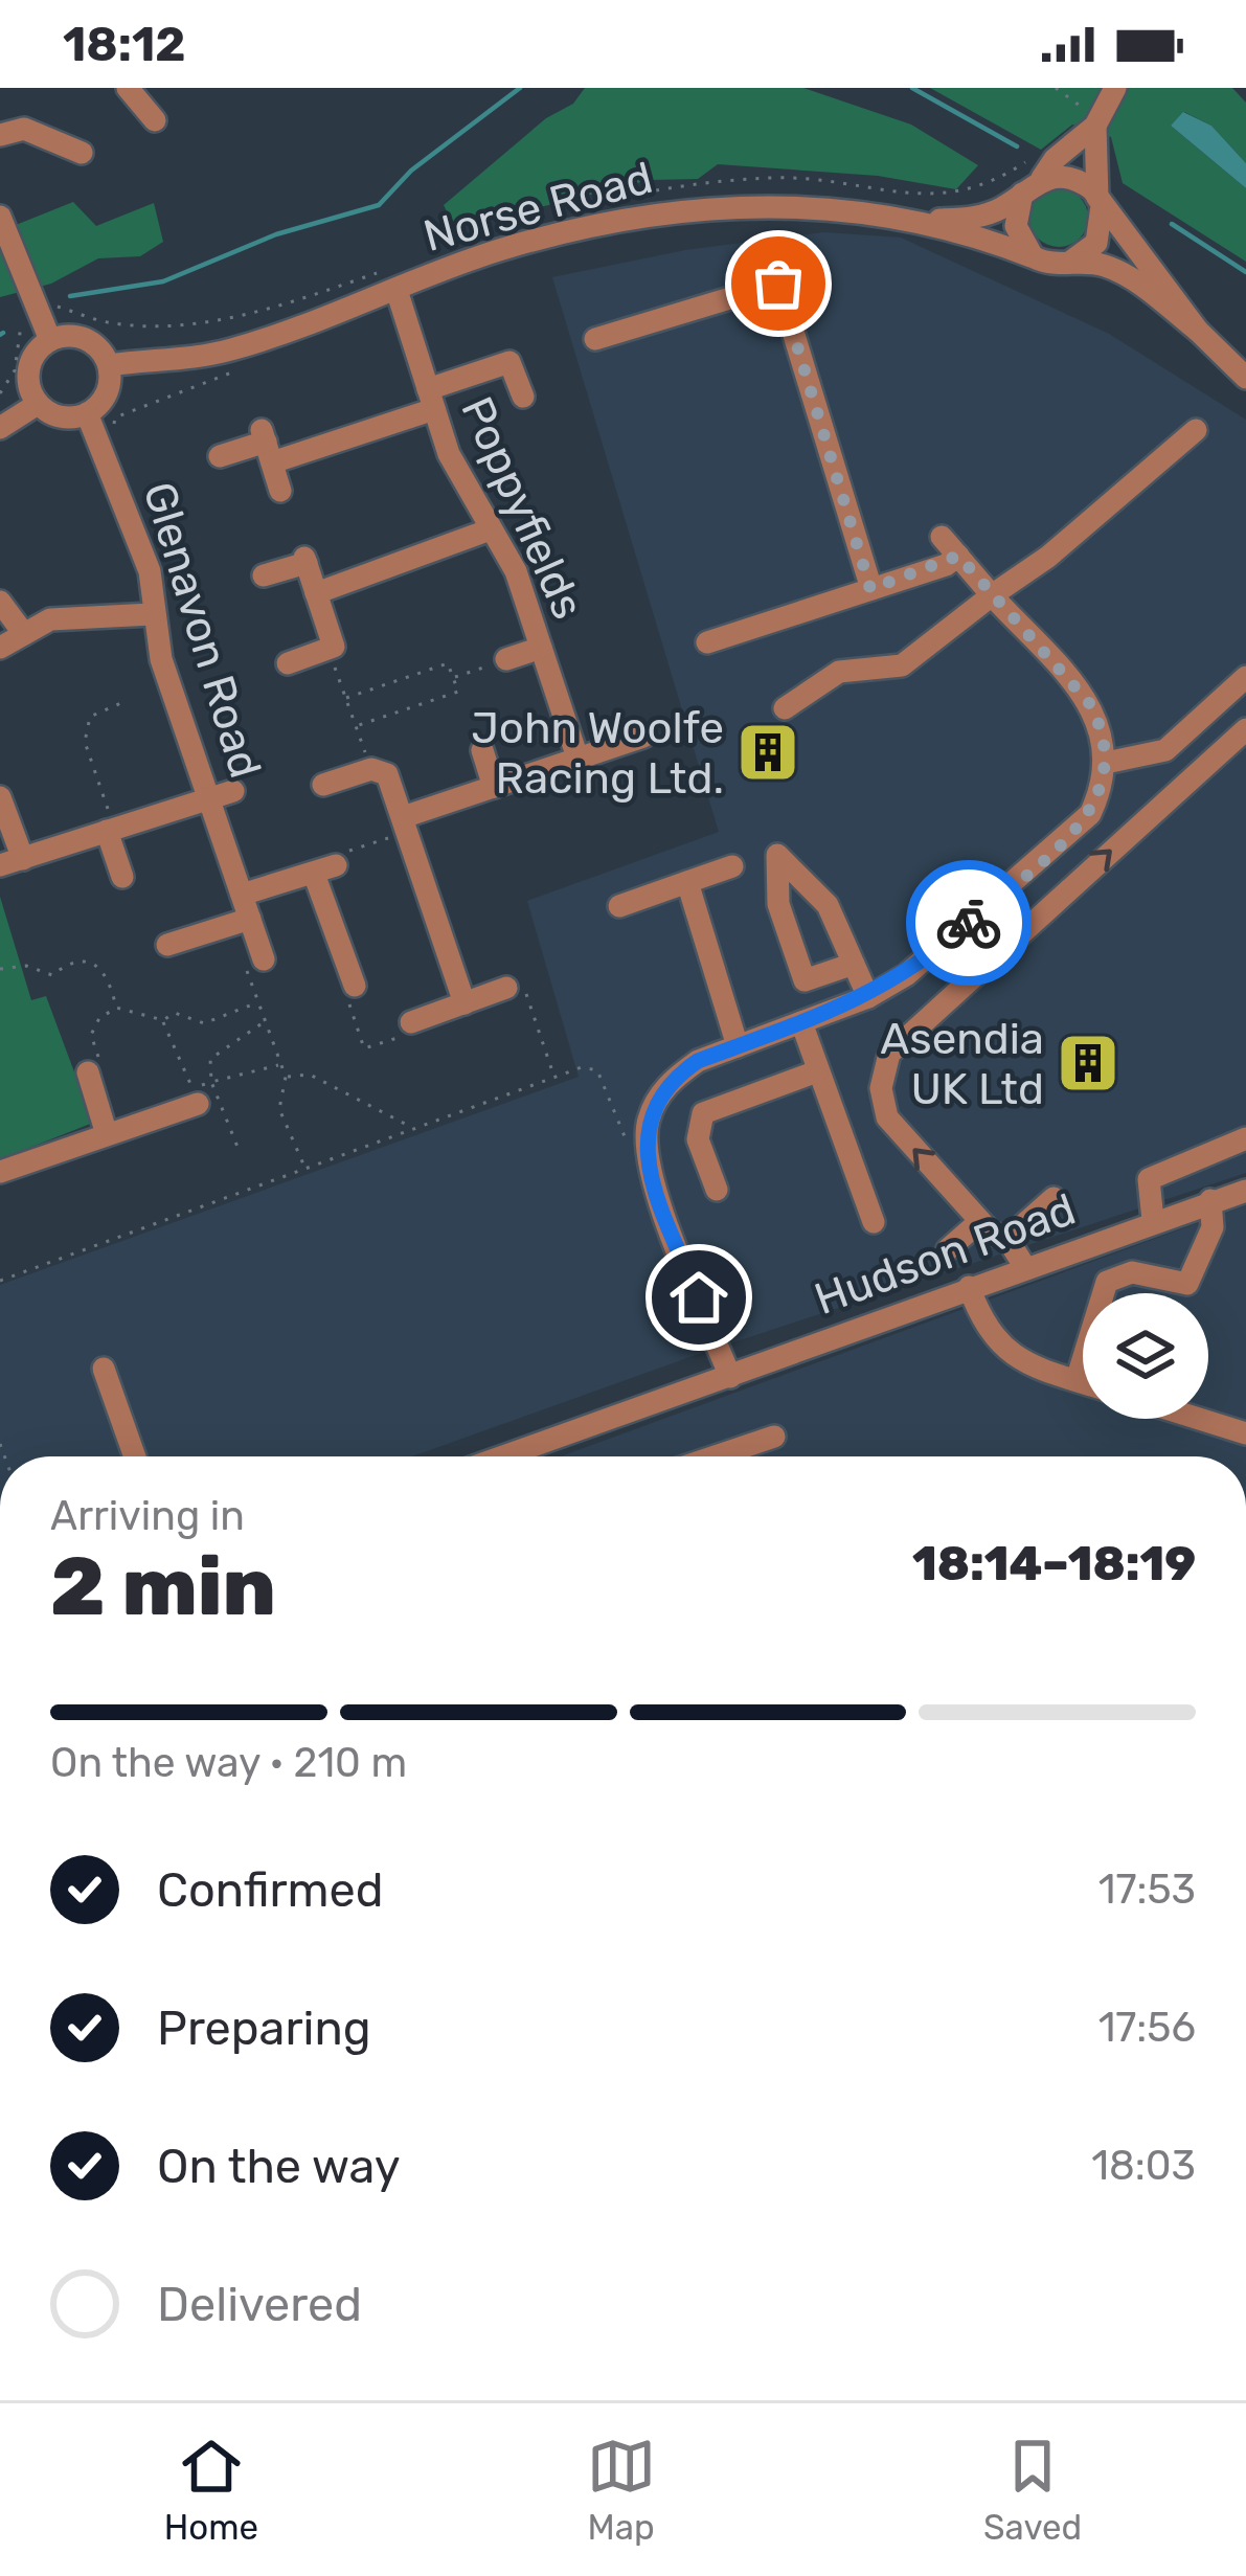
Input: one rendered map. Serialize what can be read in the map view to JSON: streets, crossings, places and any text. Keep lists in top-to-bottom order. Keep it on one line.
{"streets":{"street":["Norse Road","Poppyfields","Glenavon Road","Hudson Road"]},"crossings":[["Norse Road","Poppyfields"],["Norse Road","Glenavon Road"]],"places":{"building":["John Woolfe Racing Ltd.","Asendia UK Ltd"]},"page":{"status":"18:12","heading":["2 min","Arriving in","18:14–18:19"],"bar":"On the way · 210 m","list":[["Confirmed","17:53"],["Preparing","17:56"],["On the way","18:03"],"Delivered"],"tabs":["Home","Map","Saved"]}}
